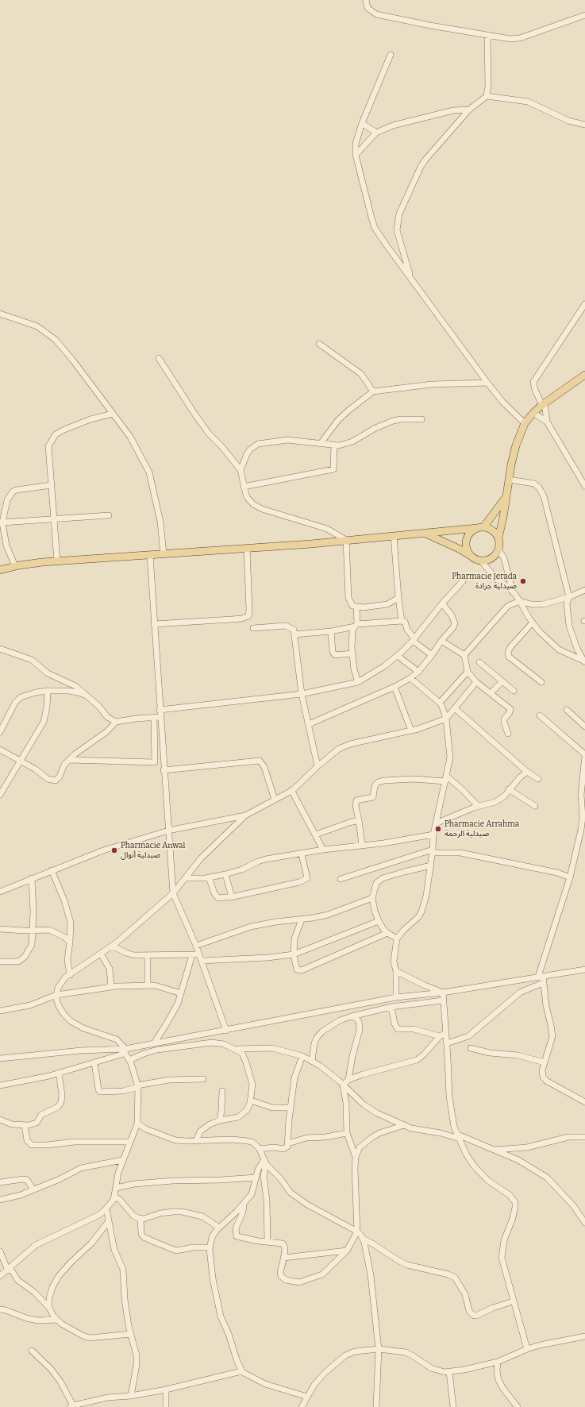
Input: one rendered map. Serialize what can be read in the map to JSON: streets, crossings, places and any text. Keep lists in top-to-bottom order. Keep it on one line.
{"places":["Pharmacie Jerada صيدلية جرادة","Pharmacie Arrahma صيدلية الرحمة","Pharmacie Anwal صيدلية أنوال"]}
